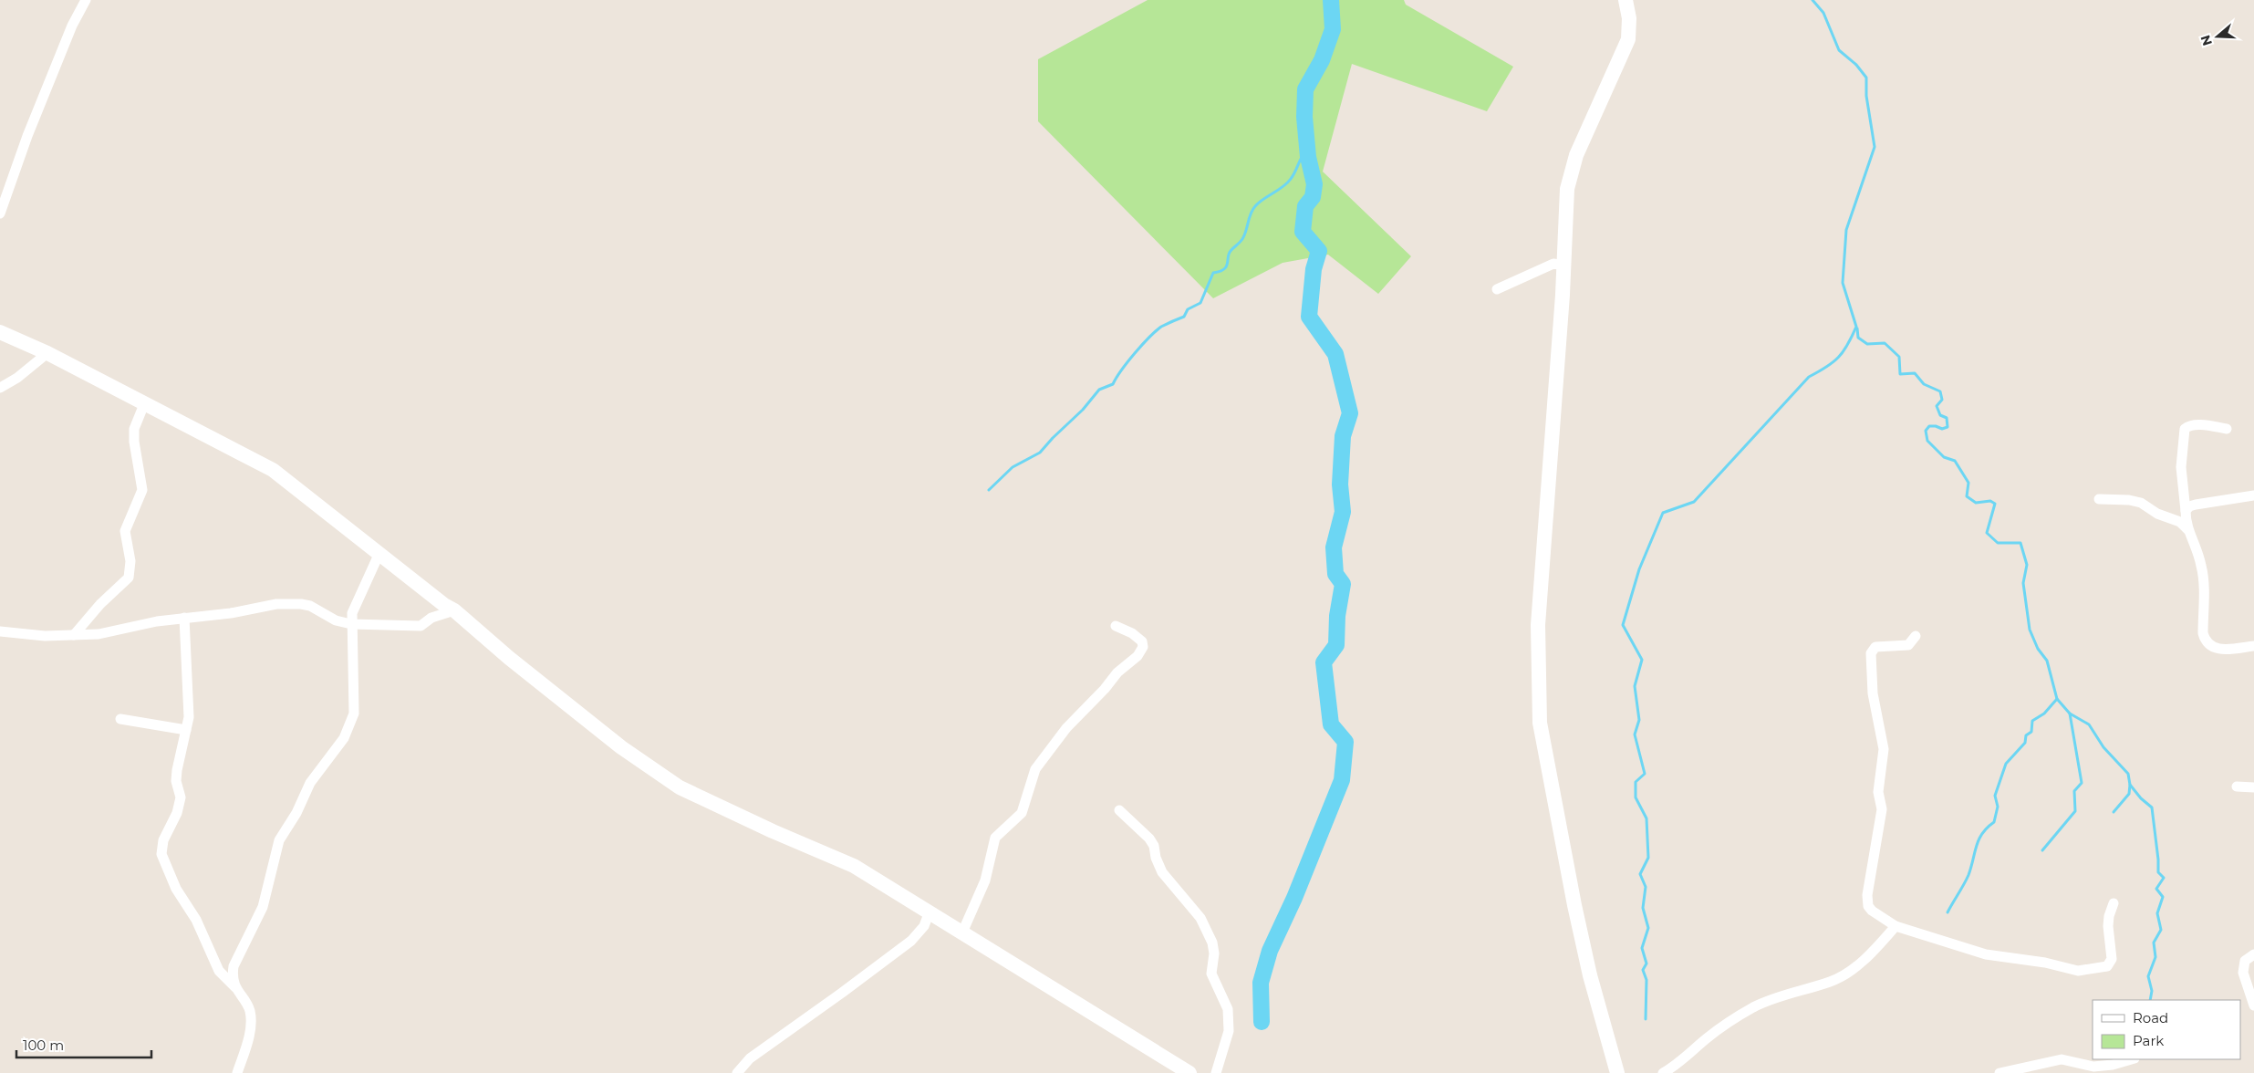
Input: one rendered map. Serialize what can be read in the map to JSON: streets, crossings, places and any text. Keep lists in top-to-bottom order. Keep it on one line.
{"legend":["Road","Park"],"scale_bar":"100 m","north":"left"}
